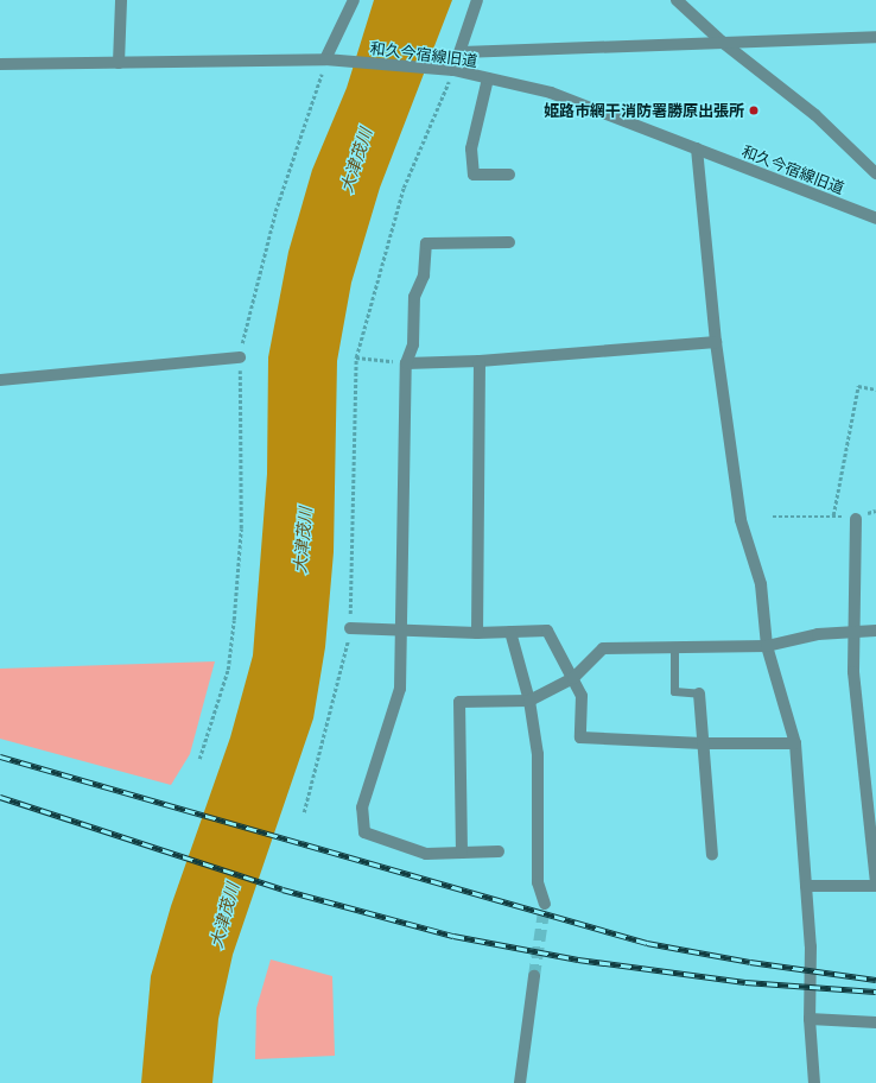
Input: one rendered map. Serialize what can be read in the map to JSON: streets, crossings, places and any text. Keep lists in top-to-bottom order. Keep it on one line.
{"streets":{"street":["和久今宿線旧道"]},"water":["大津茂川"],"places":["姫路市網干消防署勝原出張所"]}
